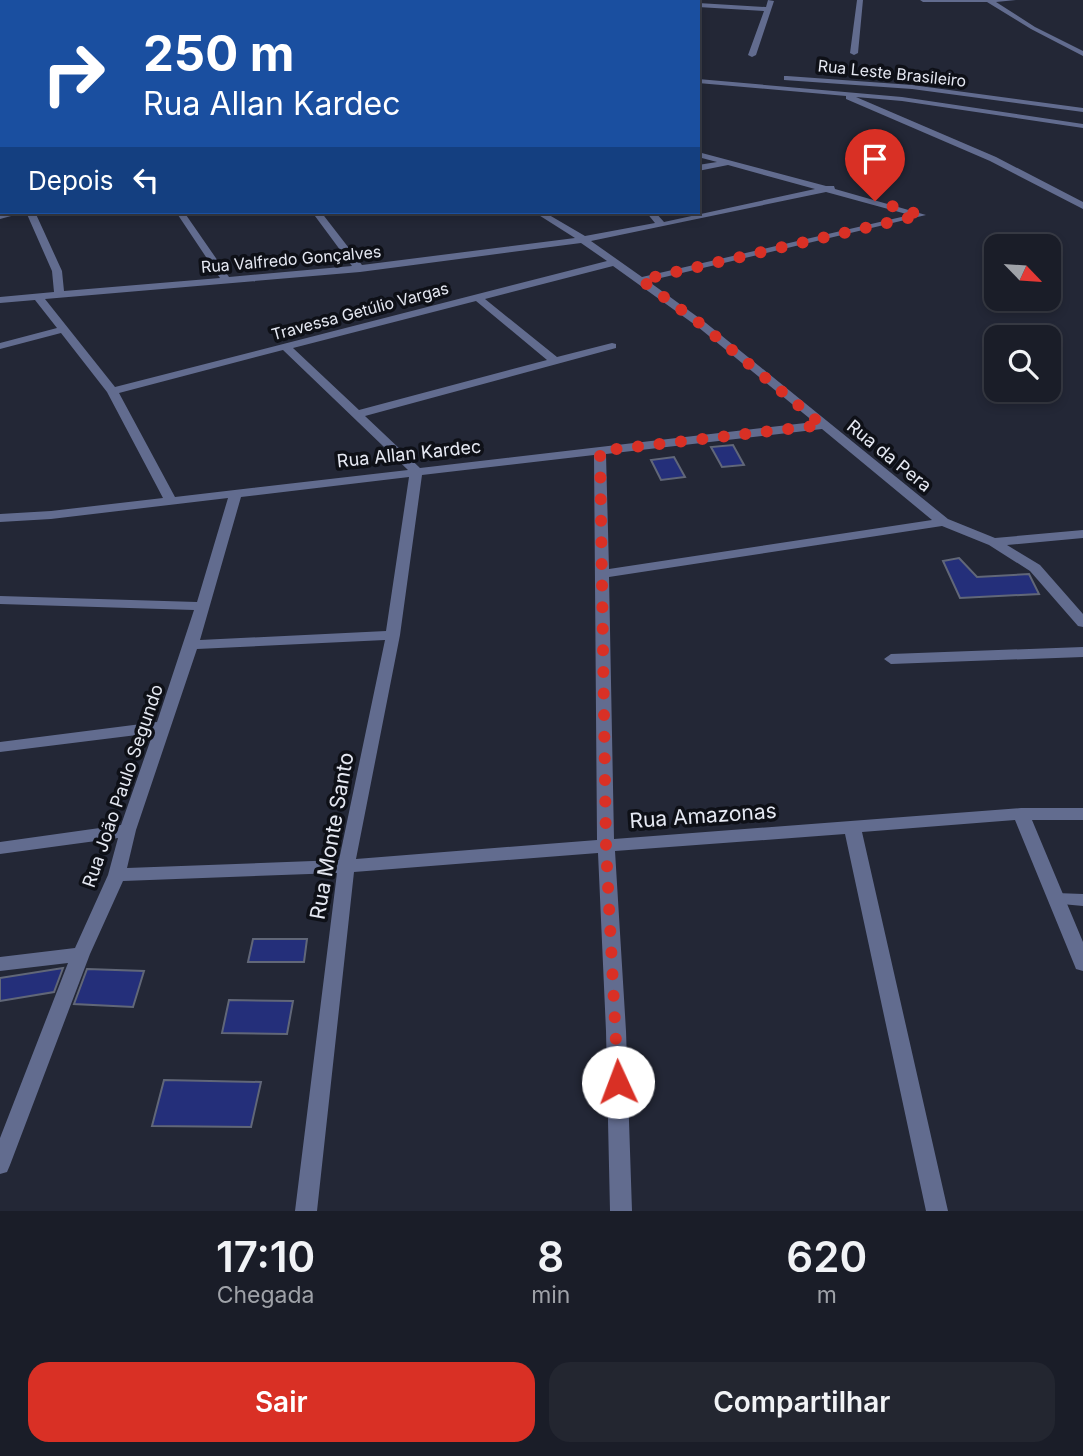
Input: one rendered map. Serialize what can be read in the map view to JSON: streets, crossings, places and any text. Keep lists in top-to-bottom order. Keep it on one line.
{"streets":{"street":["Rua Leste Brasileiro","Rua Valfredo Gonçalves","Travessa Getúlio Vargas","Rua Allan Kardec","Rua da Pera","Rua João Paulo Segundo","Rua Amazonas","Rua Monte Santo"]},"crossings":[["Rua Valfredo Gonçalves","Rua da Pera"],["Travessa Getúlio Vargas","Rua da Pera"],["Rua Allan Kardec","Rua da Pera"],["Rua Allan Kardec","Rua João Paulo Segundo"],["Rua Allan Kardec","Rua Monte Santo"],["Rua João Paulo Segundo","Rua Amazonas"],["Rua Amazonas","Rua Monte Santo"]],"north":"bottom right","page":{"turn":["250 m","Rua Allan Kardec"],"then":"Depois","eta":["17:10","Chegada","8","min","620","m"],"buttons":["Sair","Compartilhar"]}}
